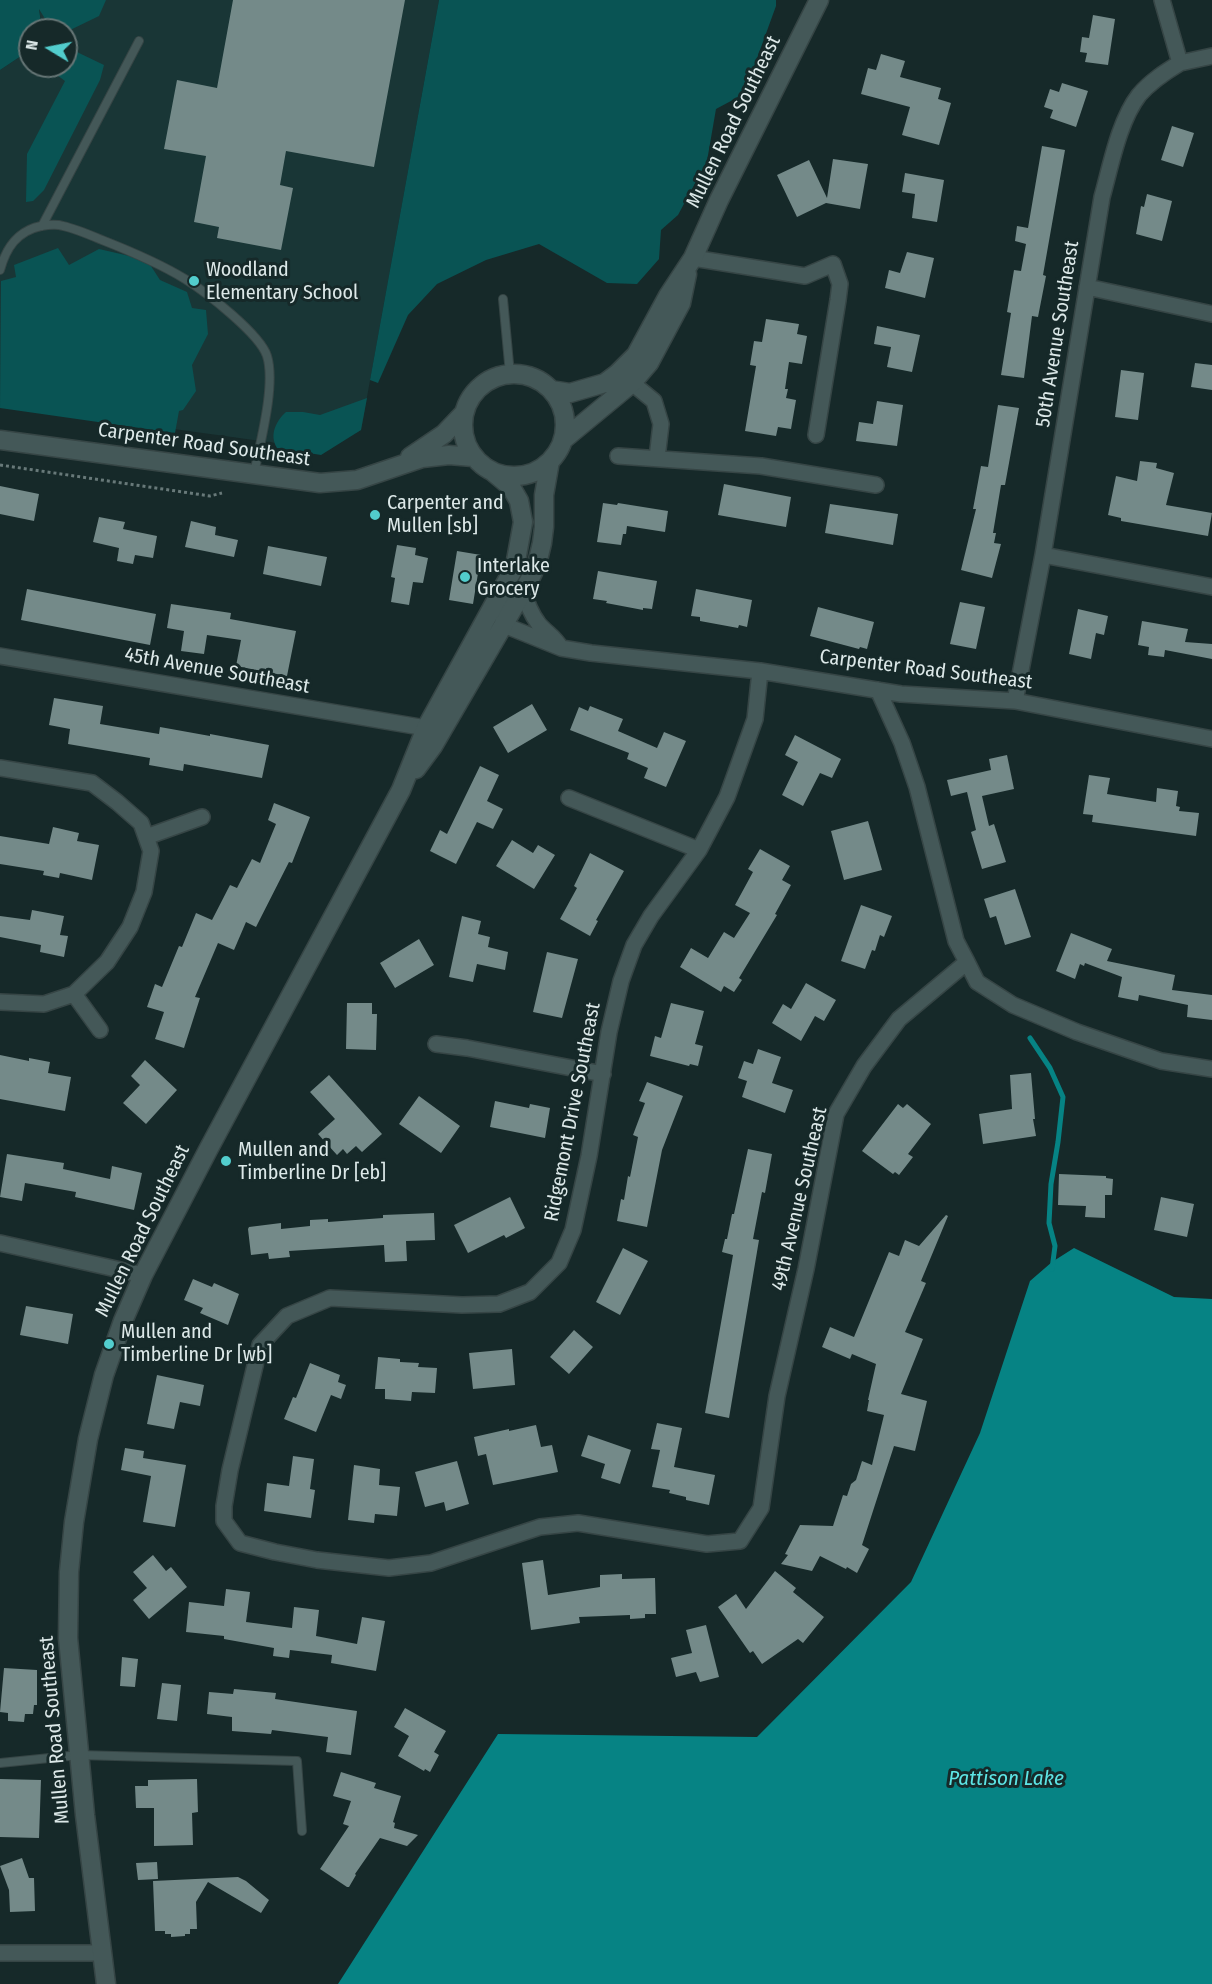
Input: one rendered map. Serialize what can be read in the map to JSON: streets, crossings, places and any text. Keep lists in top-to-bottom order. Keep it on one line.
{"streets":{"street":["Mullen Road Southeast","50th Avenue Southeast","Carpenter Road Southeast","45th Avenue Southeast","Ridgemont Drive Southeast","49th Avenue Southeast"]},"crossings":[["Mullen Road Southeast","Carpenter Road Southeast"],["Mullen Road Southeast","45th Avenue Southeast"],["50th Avenue Southeast","Carpenter Road Southeast"],["Carpenter Road Southeast","Ridgemont Drive Southeast"],["Ridgemont Drive Southeast","49th Avenue Southeast"]],"water":["Pattison Lake"],"places":["Woodland Elementary School","Carpenter and Mullen [sb]","Interlake Grocery","Mullen and Timberline Dr [eb]","Mullen and Timberline Dr [wb]"],"north":"left"}
